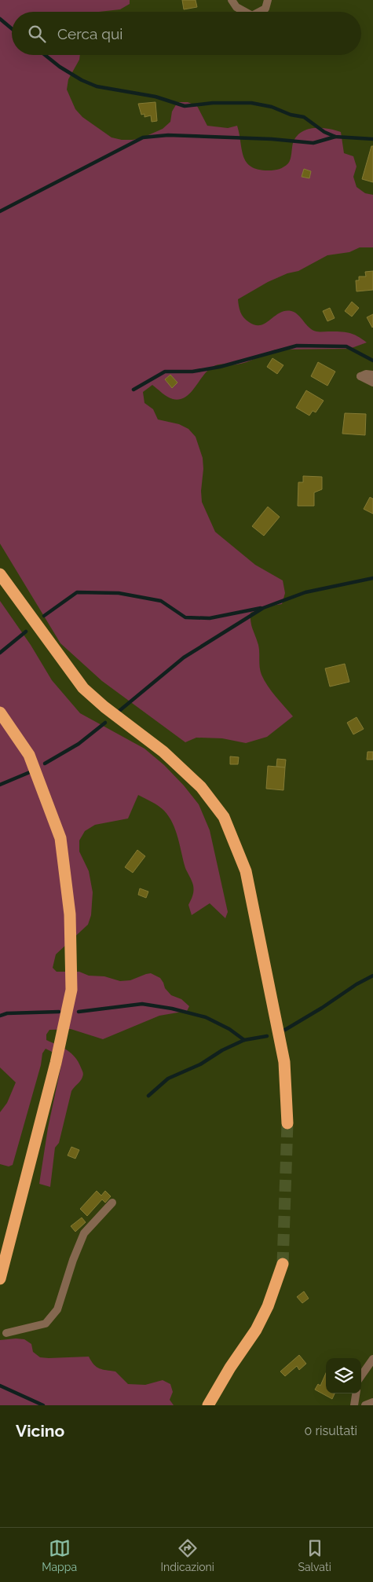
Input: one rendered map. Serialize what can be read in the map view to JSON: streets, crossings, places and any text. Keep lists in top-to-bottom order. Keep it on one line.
{"page":{"search":"Cerca qui","heading":["Vicino","0 risultati"],"nav":["Mappa","Indicazioni","Salvati"]}}
